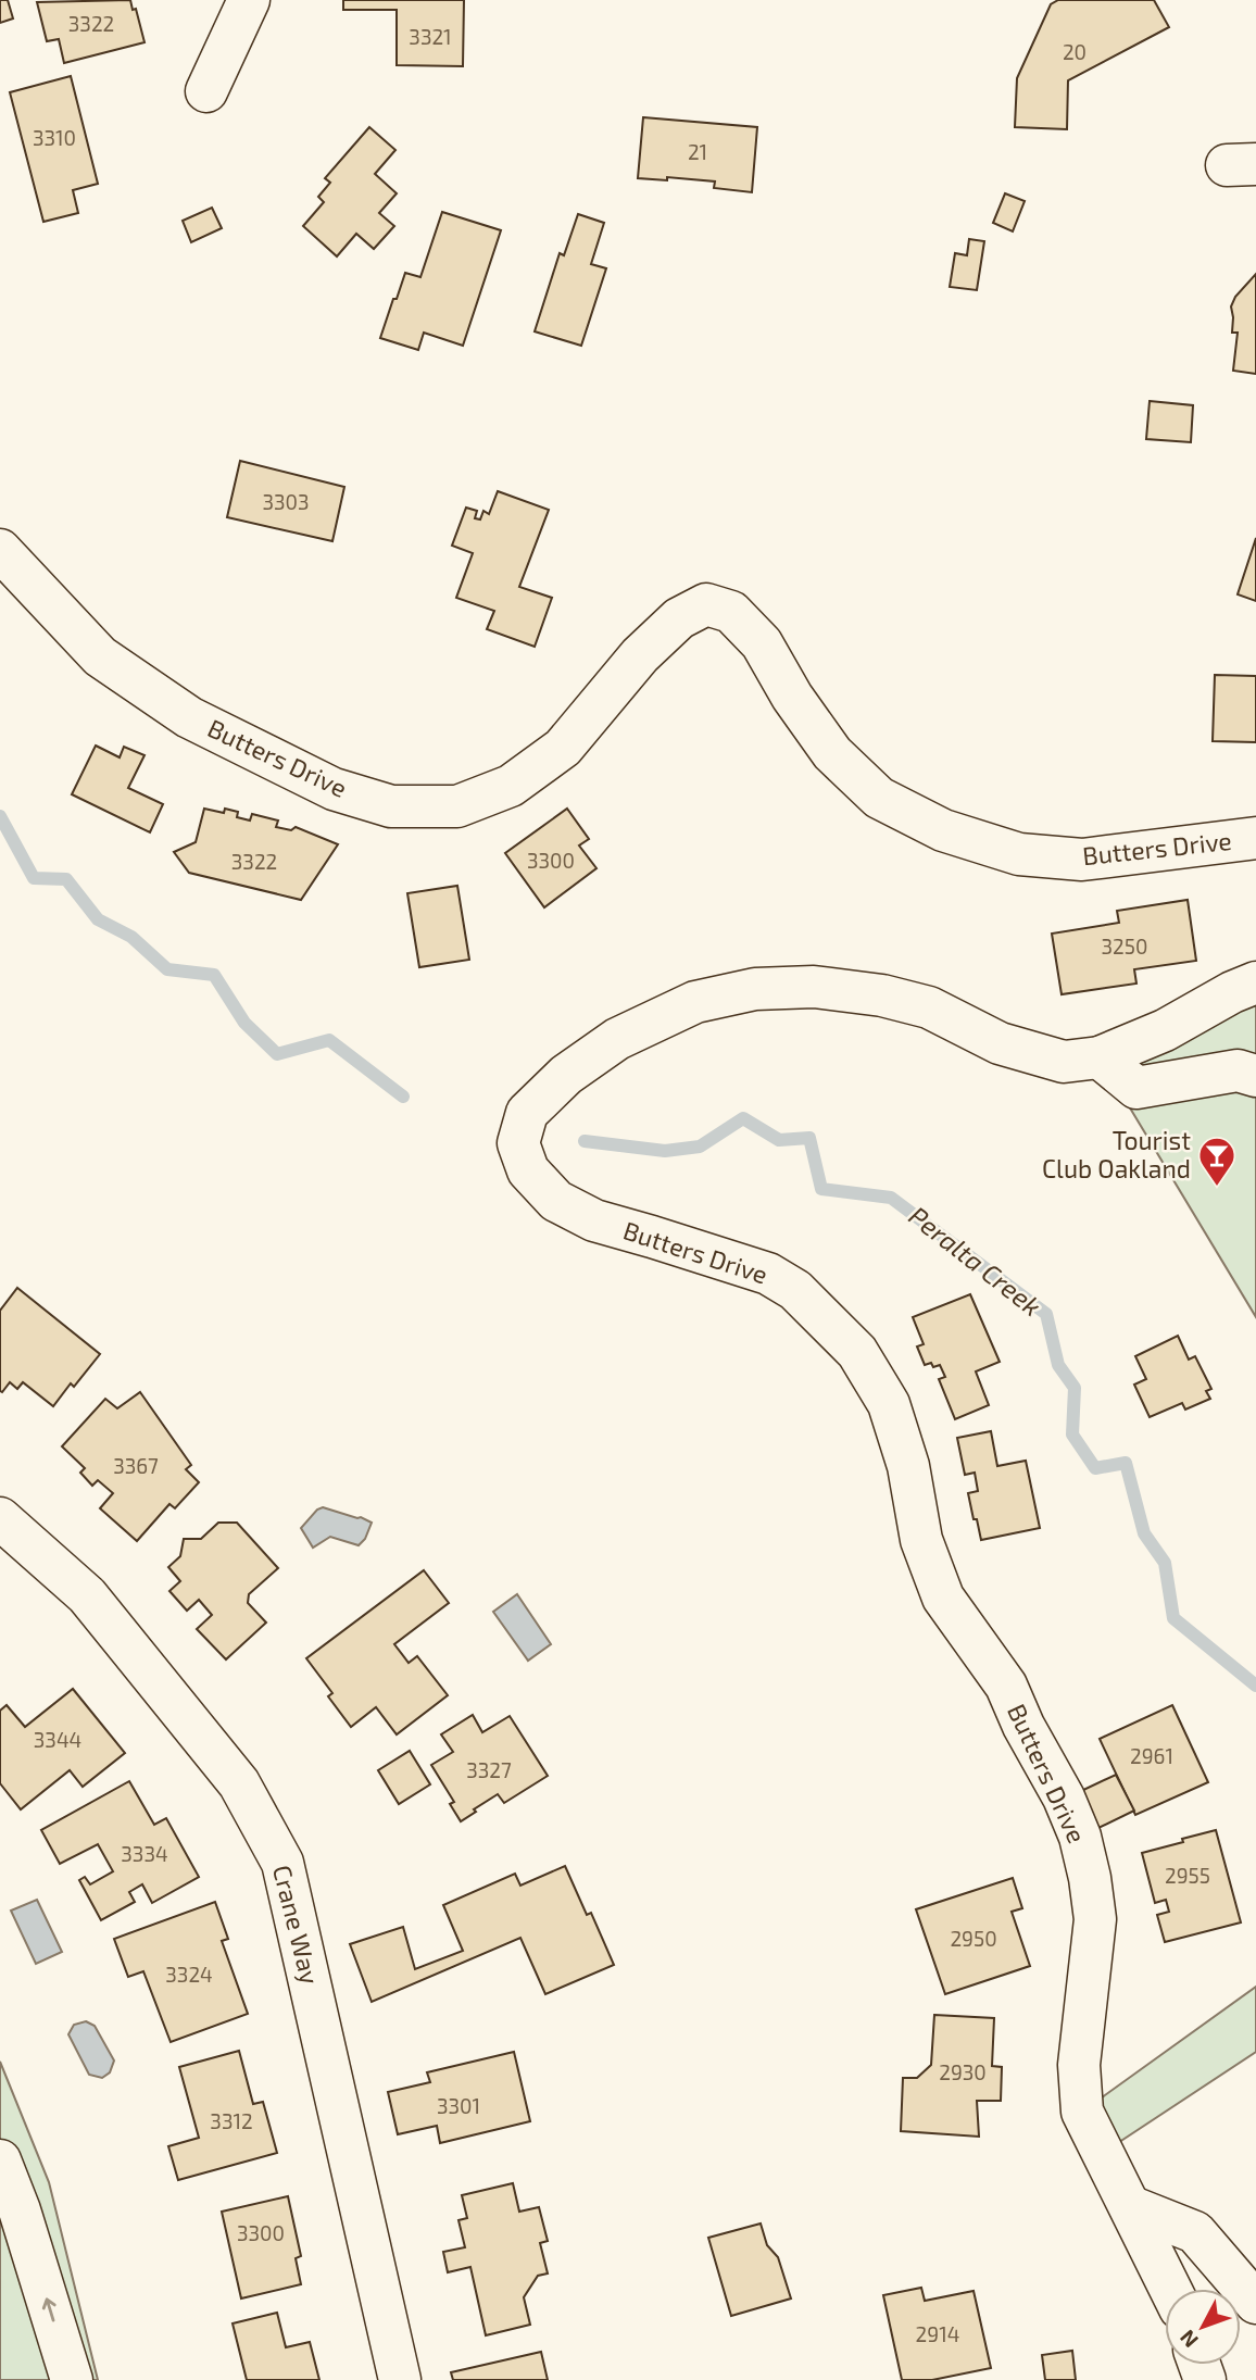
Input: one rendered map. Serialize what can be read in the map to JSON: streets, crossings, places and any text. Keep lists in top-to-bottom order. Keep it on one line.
{"streets":{"street":["Butters Drive","Crane Way"]},"water":["Peralta Creek"],"places":{"bar":["Tourist Club Oakland"]},"house_numbers":["3322","3321","20","3310","21","3303","3300","3322","3250","3367","3344","2961","3327","3334","2955","2950","3324","2930","3301","3312","3300","2914"],"north":"bottom left"}
